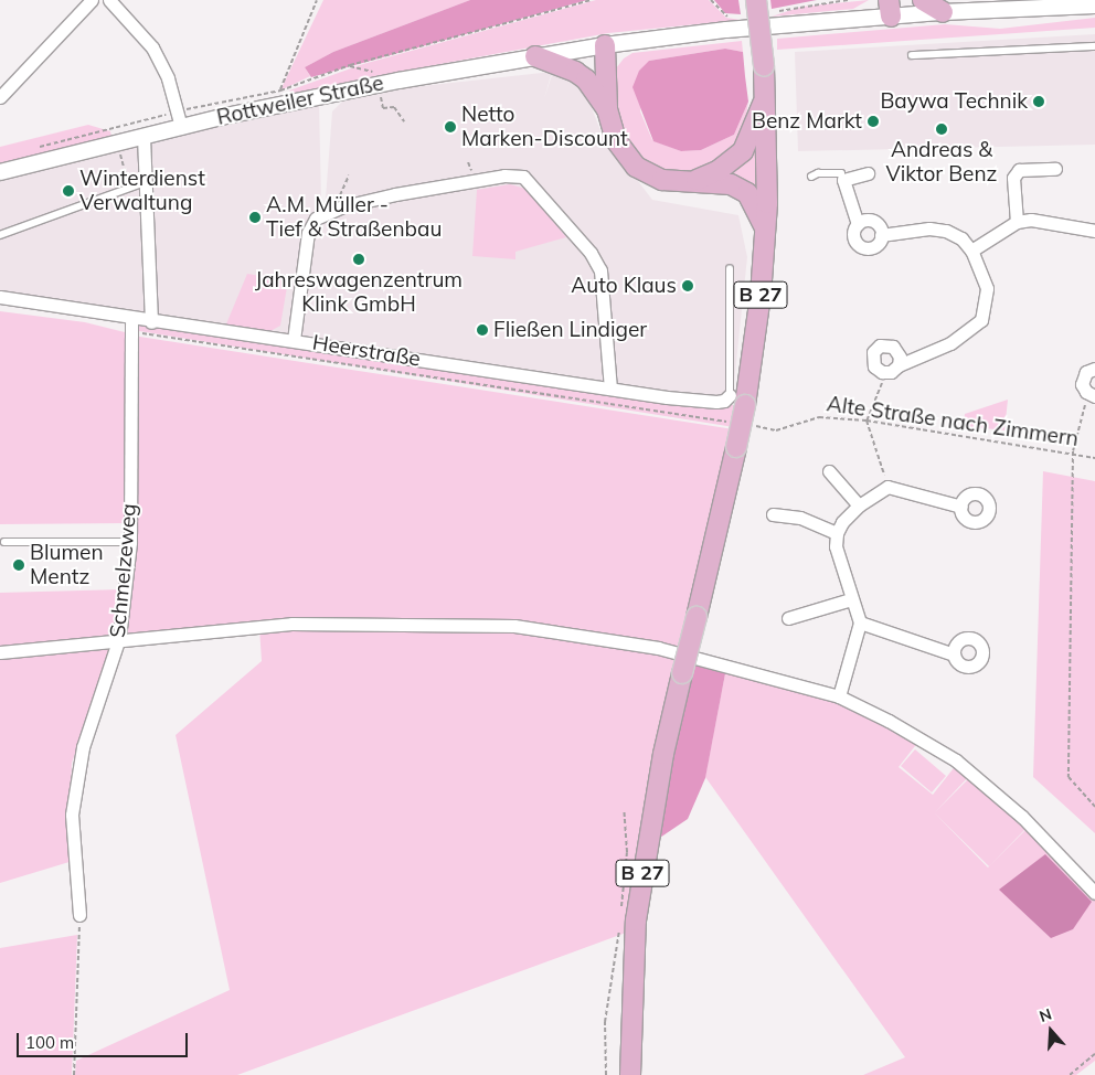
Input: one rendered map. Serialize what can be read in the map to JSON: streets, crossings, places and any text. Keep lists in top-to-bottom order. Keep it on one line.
{"streets":{"main road":["B 27"],"street":["Rottweiler Straße","Heerstraße","Schmelzeweg"],"path":["Alte Straße nach Zimmern"]},"crossings":[["B 27","Heerstraße"],["Heerstraße","Schmelzeweg"]],"places":["Baywa Technik","Benz Markt","Netto Marken-Discount","Andreas & Viktor Benz","Winterdienst Verwaltung","A.M. Müller - Tief & Straßenbau","Jahreswagenzentrum Klink GmbH","Auto Klaus","Fließen Lindiger","Blumen Mentz"],"scale_bar":"100 m","north":"top"}
